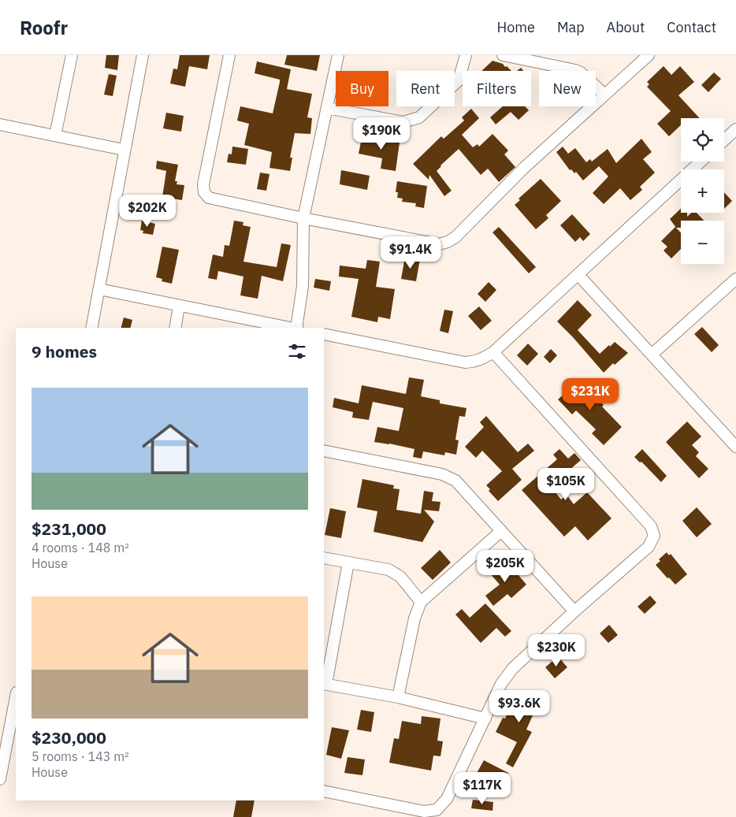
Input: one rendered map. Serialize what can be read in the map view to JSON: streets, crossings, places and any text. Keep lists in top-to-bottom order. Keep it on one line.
{"page":{"header":"Roofr","nav":["Home","Map","About","Contact"],"chip":["Buy","Rent","Filters","New"],"price":["$190K","$202K","$91.4K","$231K","$105K","$205K","$230K","$93.6K","$117K"],"map_buttons":["+","−"],"heading":"9 homes","list":[{"name":"$231,000","note":"4 rooms · 148 m² · House"},{"name":"$230,000","note":"5 rooms · 143 m² · House"}]}}
